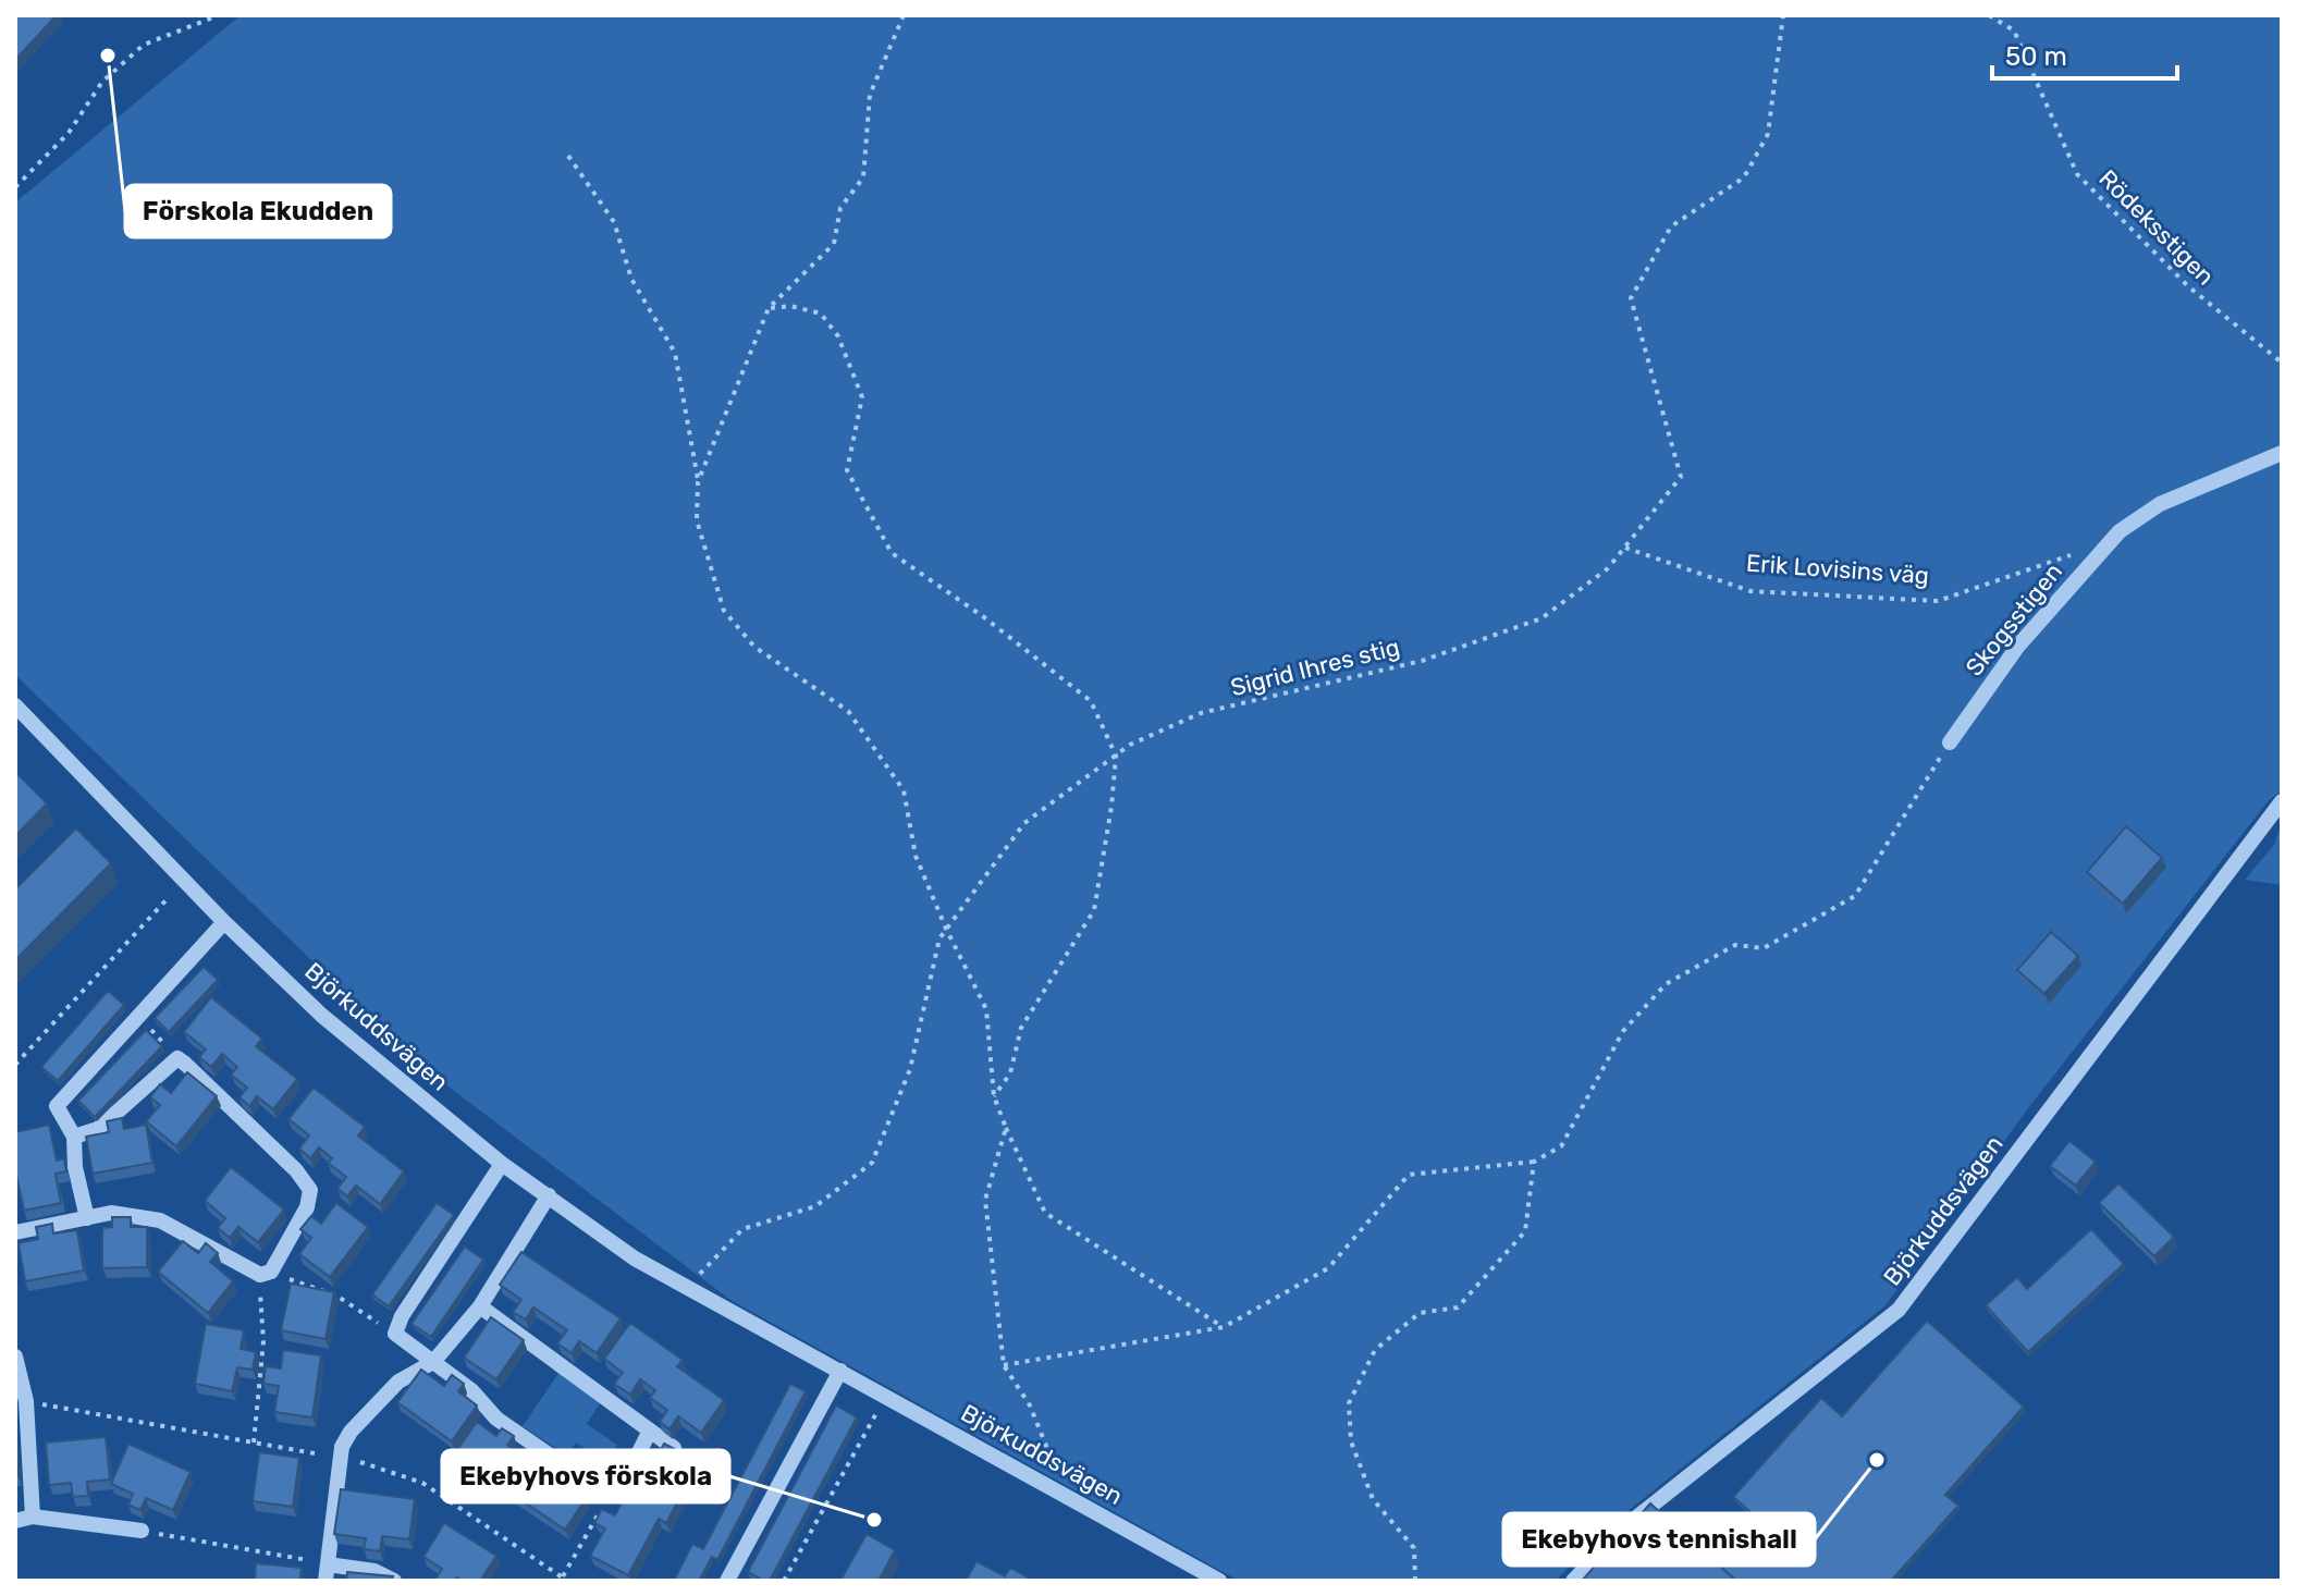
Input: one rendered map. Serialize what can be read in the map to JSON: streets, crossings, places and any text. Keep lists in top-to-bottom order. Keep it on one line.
{"streets":{"street":["Skogsstigen","Björkuddsvägen"],"path":["Rödeksstigen","Erik Lovisins väg","Sigrid Ihres stig"]},"crossings":[["Erik Lovisins väg","Sigrid Ihres stig"],["Sigrid Ihres stig","Björkuddsvägen"]],"places":["Förskola Ekudden","Ekebyhovs tennishall","Ekebyhovs förskola"],"scale_bar":"50 m"}
